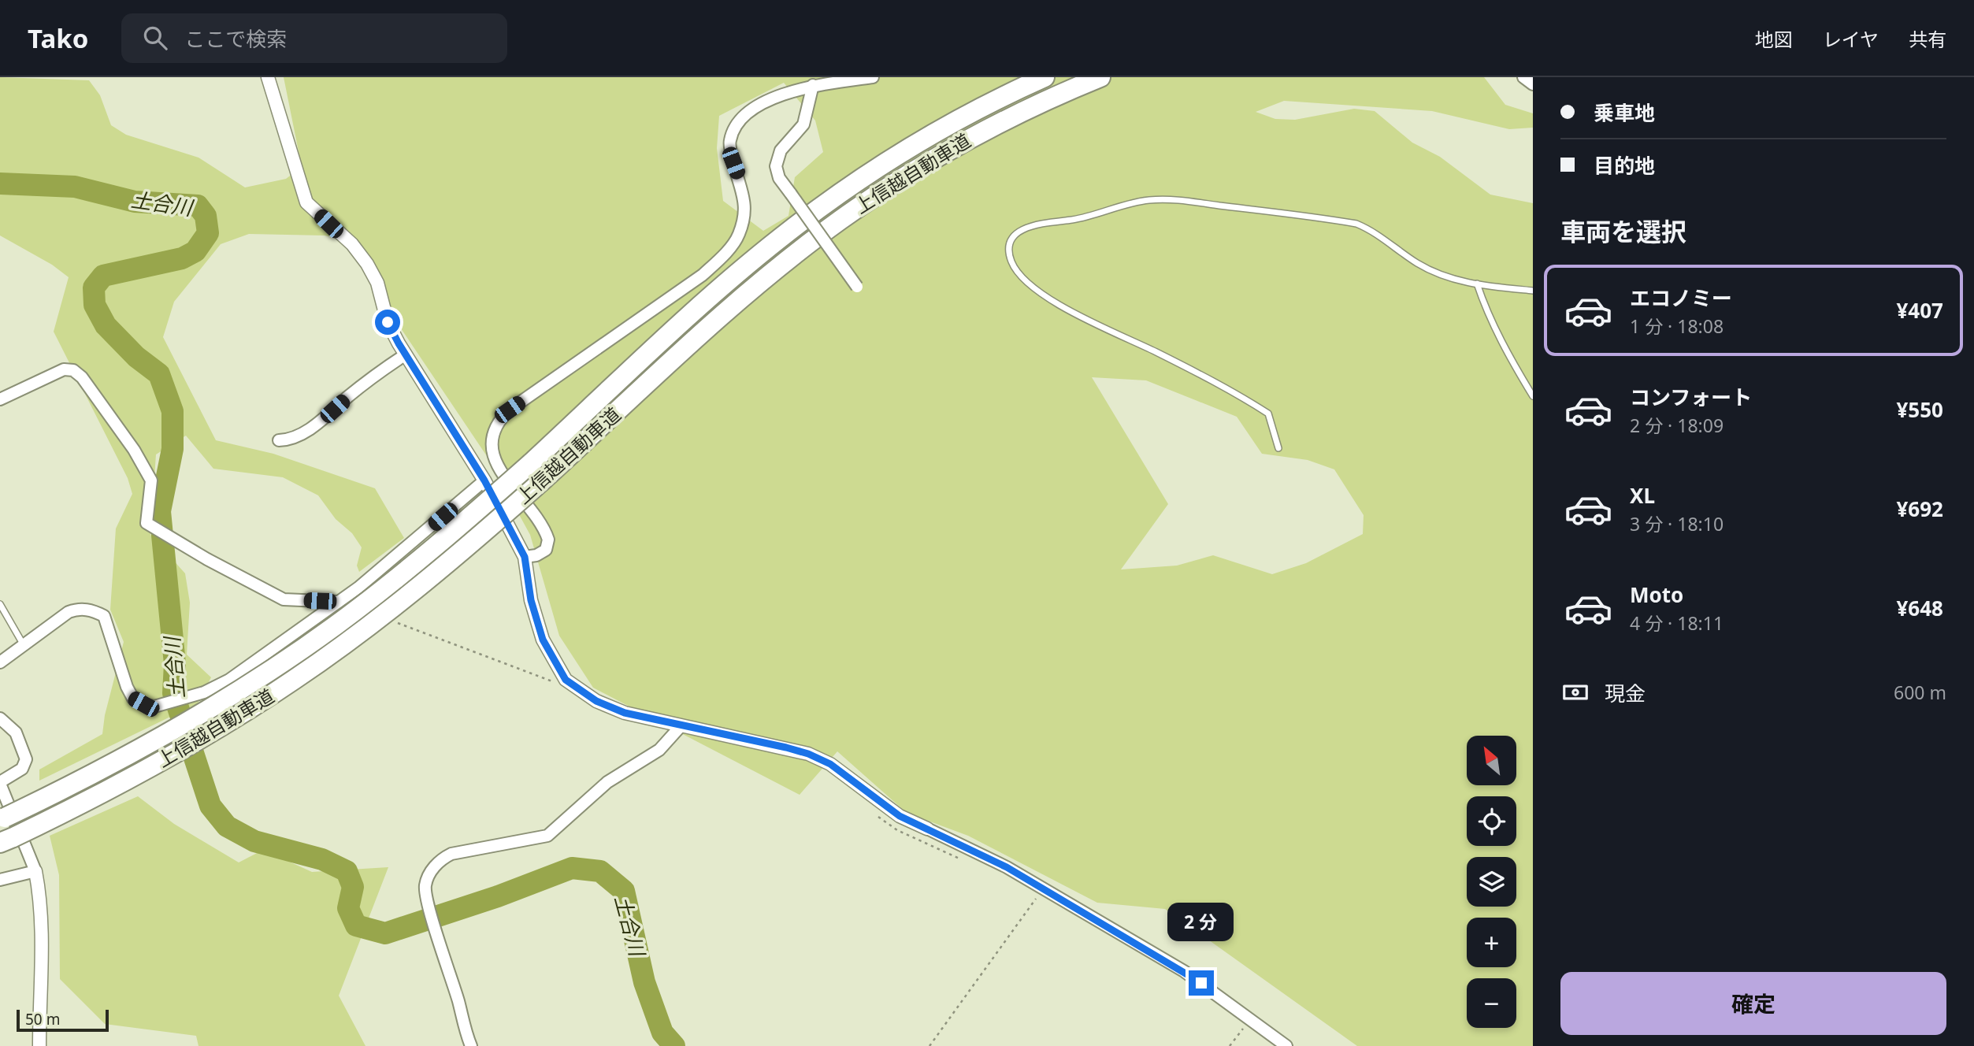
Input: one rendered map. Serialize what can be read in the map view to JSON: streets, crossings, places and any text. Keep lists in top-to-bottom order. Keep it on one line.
{"streets":{"highway":["上信越自動車道"]},"water":["土合川"],"scale_bar":"50 m","north":"top left","page":{"header":"Tako","search":"ここで検索","nav":["地図","レイヤ","共有"],"banner":["乗車地","目的地"],"heading":"車両を選択","list":[{"name":"エコノミー","note":"1 分 · 18:08","value":"¥407"},{"name":"コンフォート","note":"2 分 · 18:09","value":"¥550"},{"name":"XL","note":"3 分 · 18:10","value":"¥692"},{"name":"Moto","note":"4 分 · 18:11","value":"¥648"}],"pay":["現金","600 m"],"map_buttons":["+","−"],"bubble":"2 分","buttons":"確定","scale":"50 m"}}
